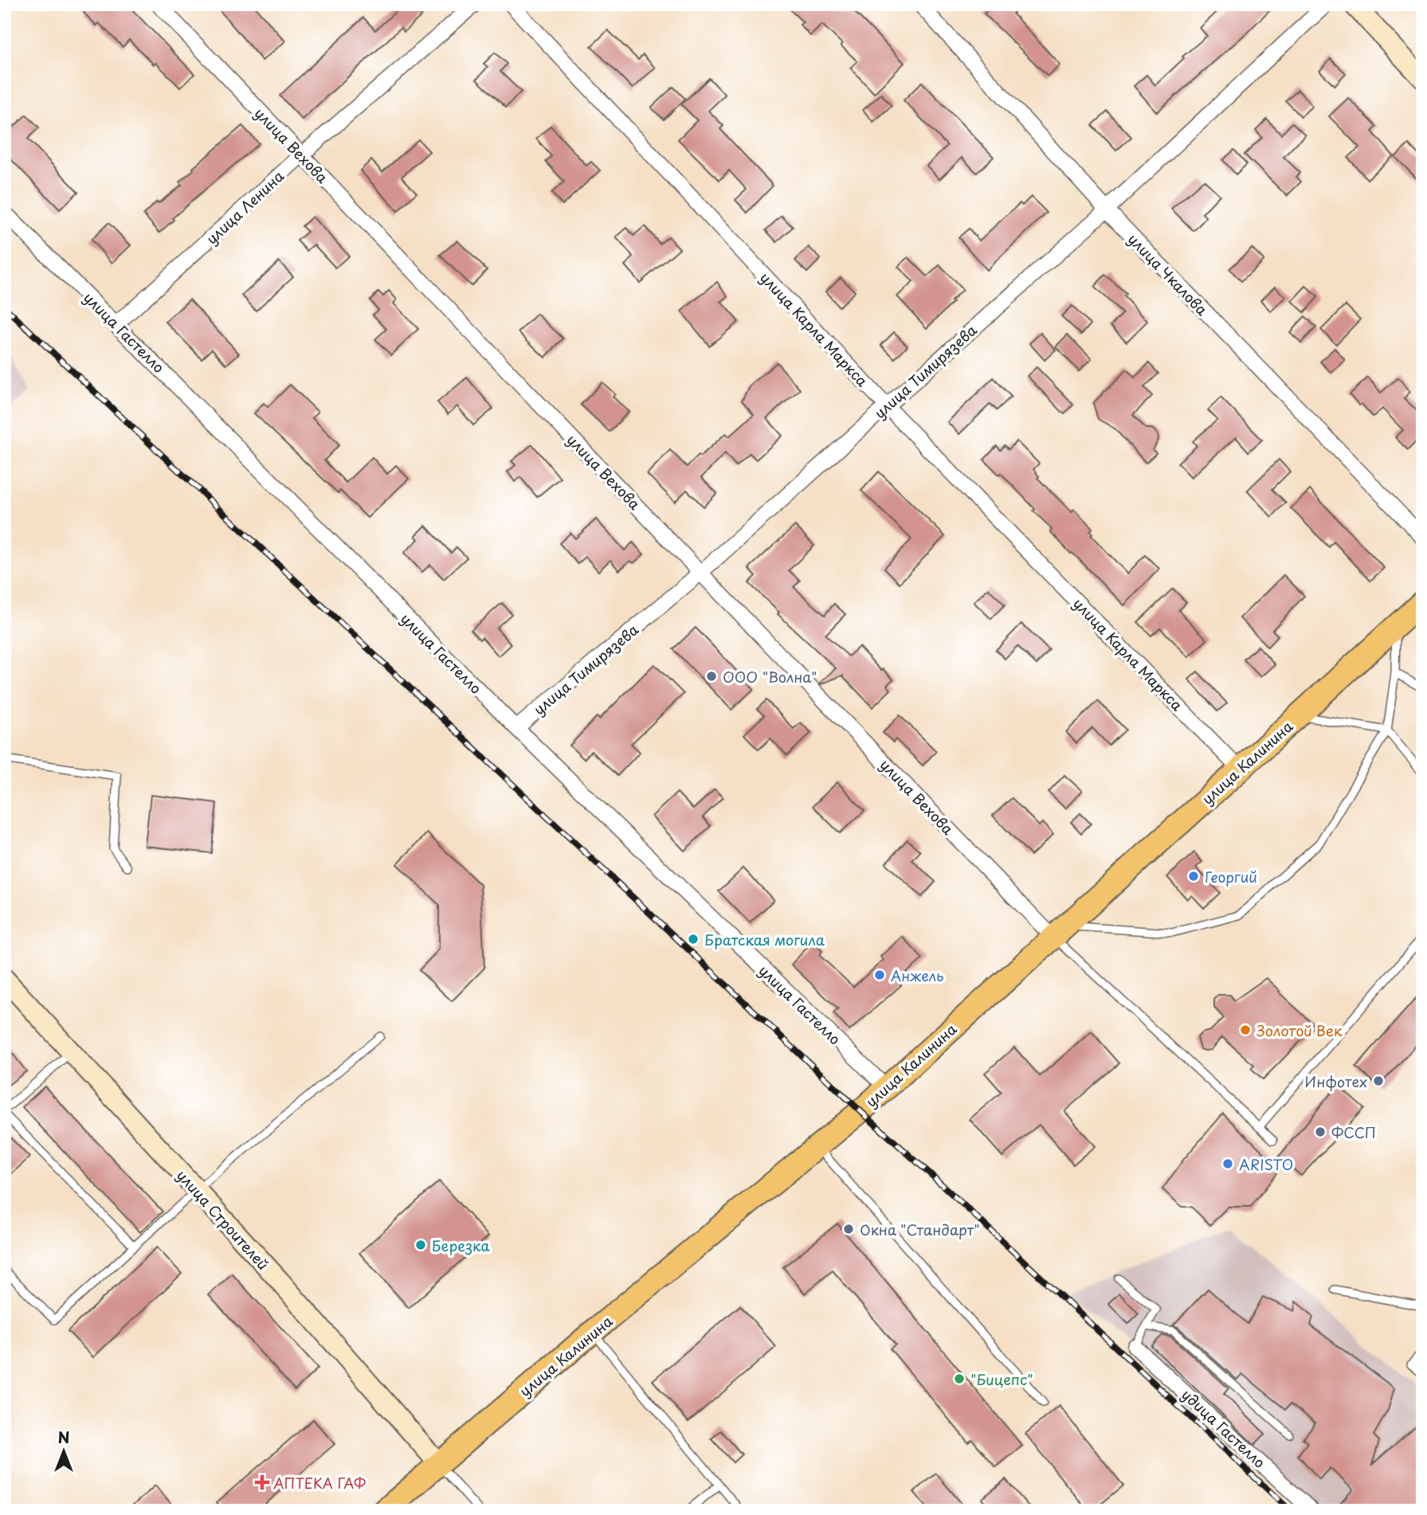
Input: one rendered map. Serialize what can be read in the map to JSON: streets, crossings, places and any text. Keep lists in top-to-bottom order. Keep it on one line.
{"streets":{"main road":["улица Калинина","улица Строителей"],"street":["улица Вехова","улица Ленина","улица Чкалова","улица Карла Маркса","улица Гастелло","улица Тимирязева","удица Гастелло"]},"crossings":[["улица Вехова","улица Ленина"],["улица Вехова","улица Тимирязева"],["улица Вехова","улица Калинина"],["улица Ленина","улица Гастелло"],["улица Чкалова","улица Тимирязева"],["улица Карла Маркса","улица Тимирязева"],["улица Карла Маркса","улица Калинина"],["улица Гастелло","улица Тимирязева"],["улица Гастелло","улица Калинина"],["улица Калинина","улица Строителей"]],"places":{"other":["ООО \"Волна\"","Георгий","Братская могила","Анжель","Золотой Век","Инфотех","ФССП","ARISTO","Окна \"Стандарт\"","Березка","\"Бицепс\""],"health":["АПТЕКА ГАФ"]},"north":"top"}
